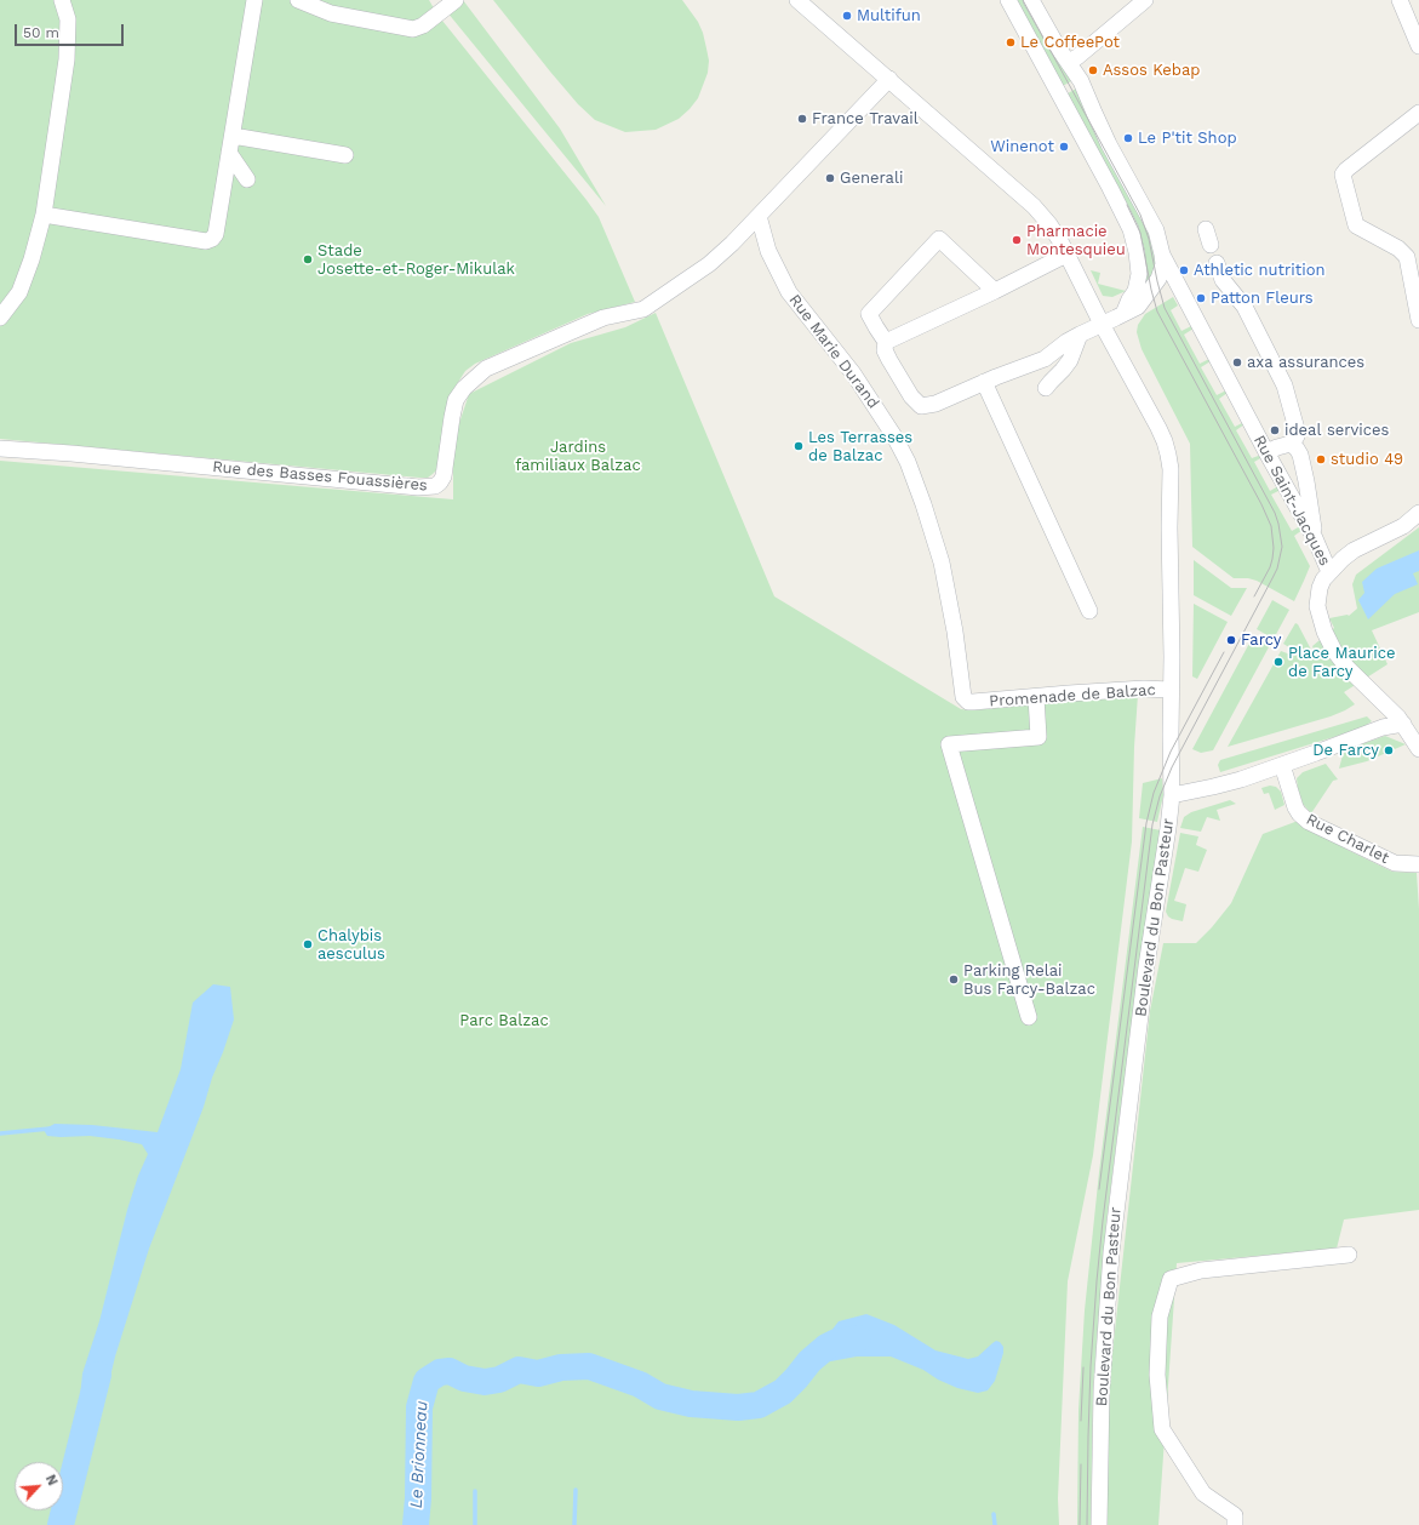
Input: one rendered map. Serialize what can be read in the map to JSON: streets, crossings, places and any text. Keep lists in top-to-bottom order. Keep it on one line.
{"streets":{"street":["Rue Marie Durand","Rue des Basses Fouassières","Rue Saint-Jacques","Promenade de Balzac","Rue Charlet","Boulevard du Bon Pasteur"]},"crossings":[["Rue Marie Durand","Rue des Basses Fouassières"],["Rue Marie Durand","Promenade de Balzac"],["Rue des Basses Fouassières","Boulevard du Bon Pasteur"],["Promenade de Balzac","Boulevard du Bon Pasteur"]],"water":["Le Brionneau"],"parks":["Jardins familiaux Balzac","Parc Balzac"],"places":["Multifun","Le CoffeePot","Assos Kebap","France Travail","Le P'tit Shop","Winenot","Generali","Pharmacie Montesquieu","Stade Josette-et-Roger-Mikulak","Athletic nutrition","Patton Fleurs","axa assurances","ideal services","Les Terrasses de Balzac","studio 49","Farcy","Place Maurice de Farcy","De Farcy","Chalybis aesculus","Parking Relai Bus Farcy-Balzac"],"scale_bar":"50 m","north":"top right"}
